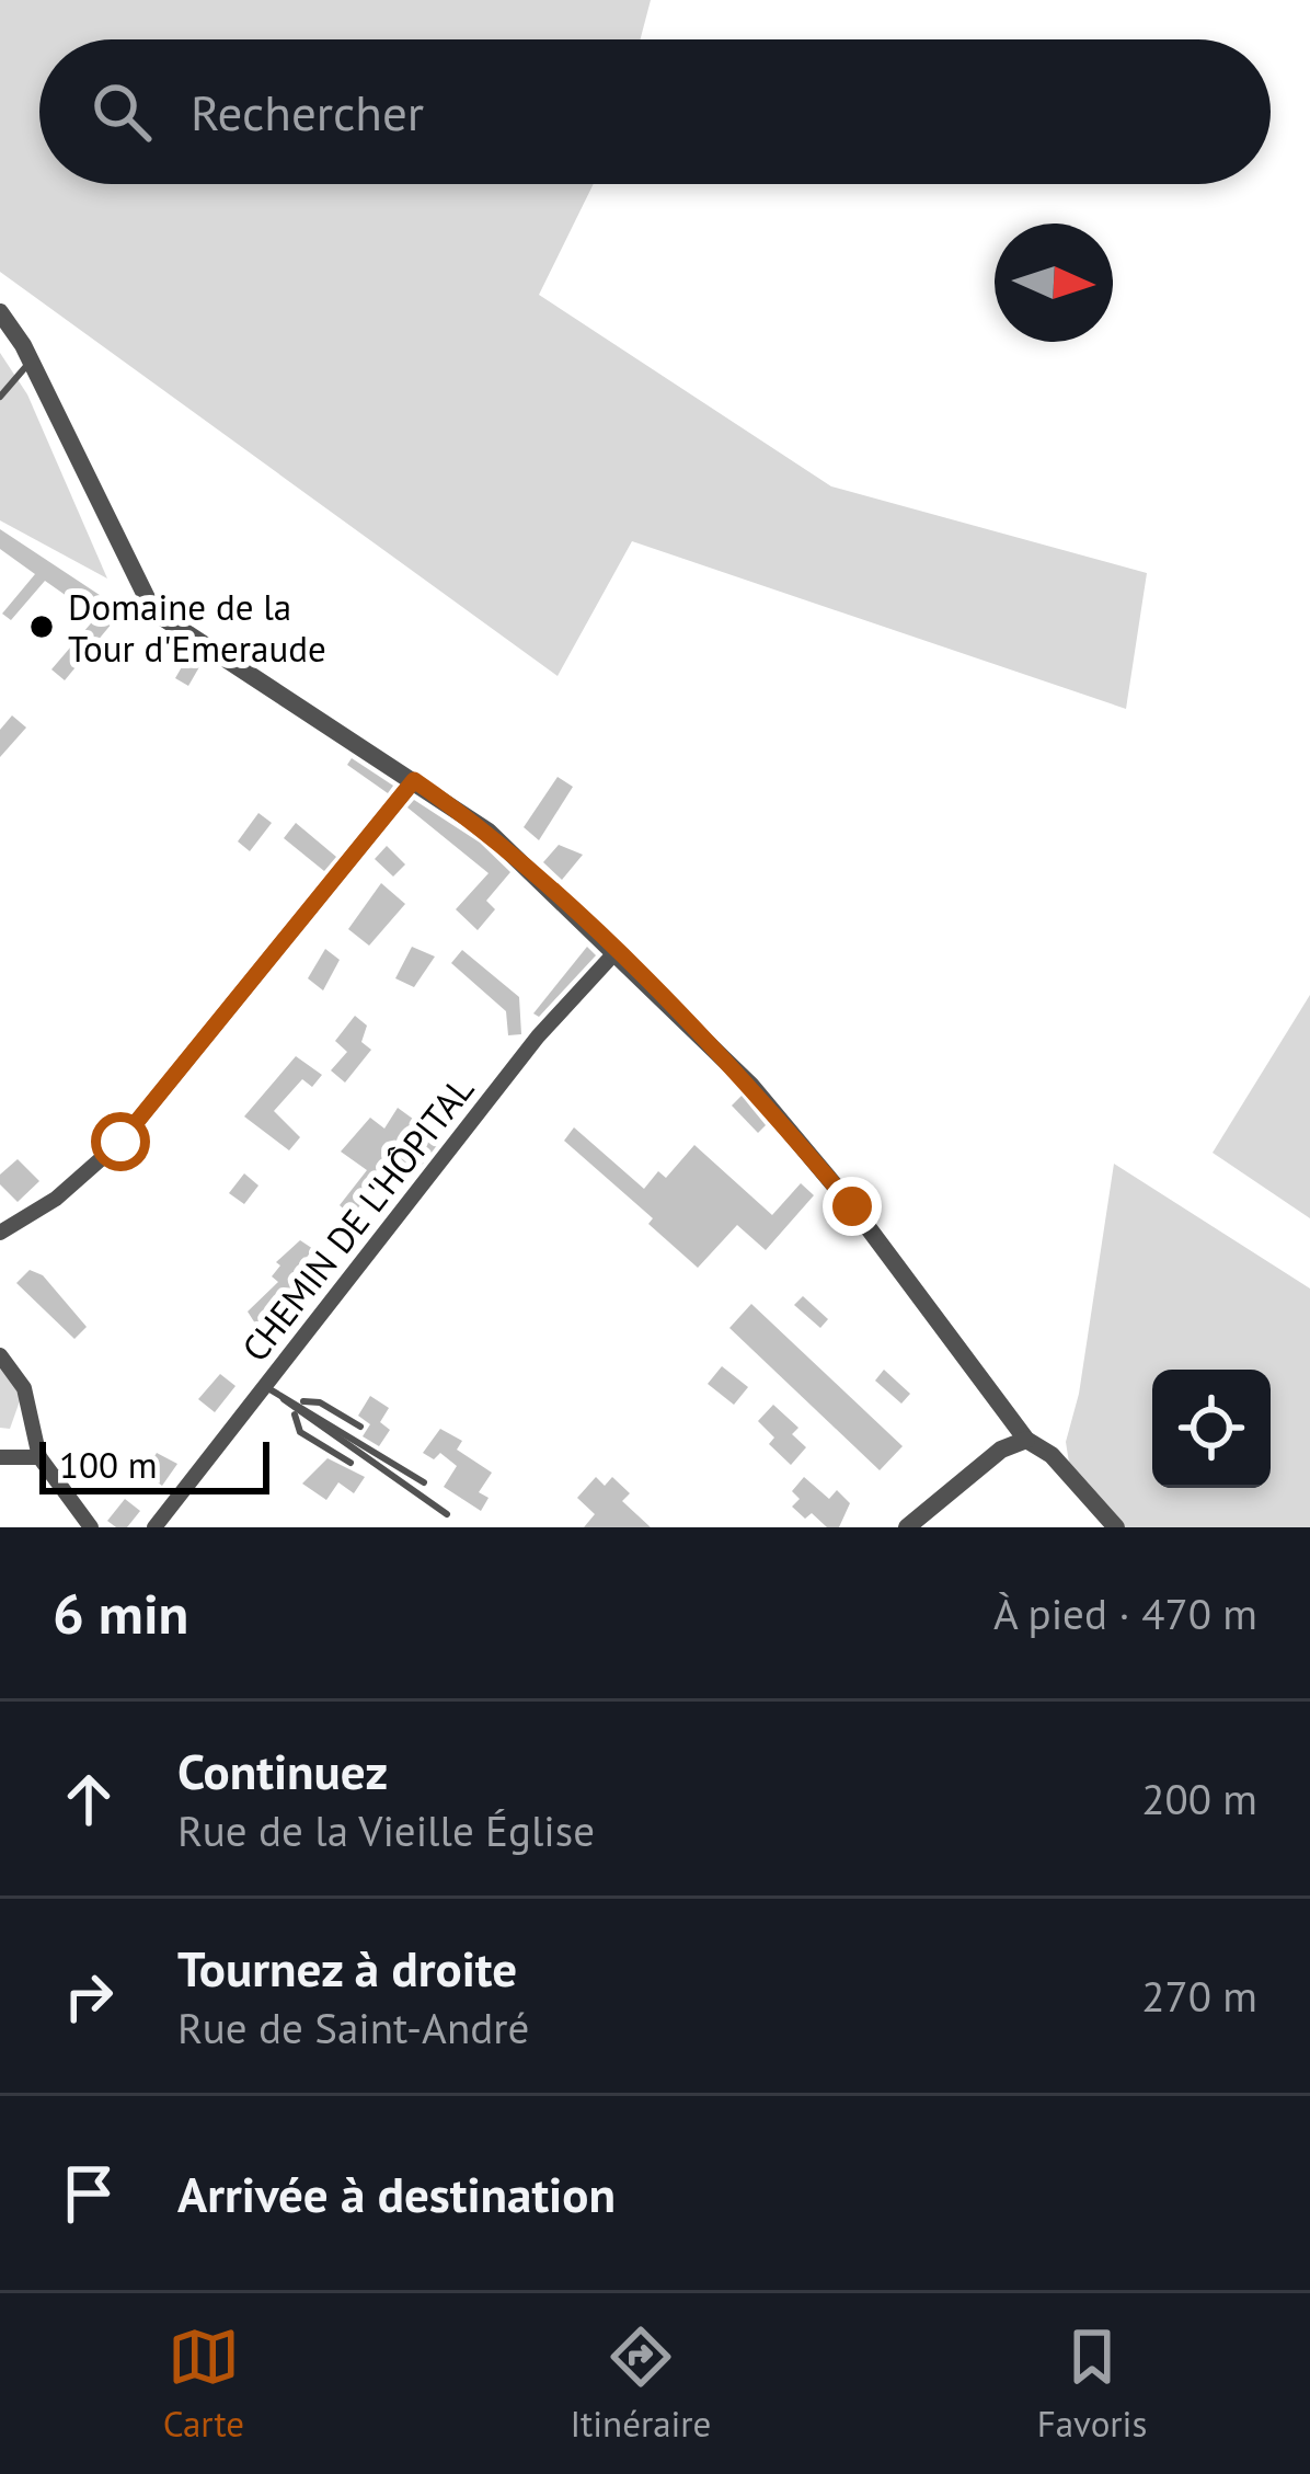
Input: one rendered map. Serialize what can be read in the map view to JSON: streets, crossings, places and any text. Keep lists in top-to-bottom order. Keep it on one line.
{"streets":{"street":["CHEMIN DE L'HÔPITAL"]},"places":["Domaine de la Tour d'Emeraude"],"scale_bar":"100 m","north":"right","page":{"search":"Rechercher","scale":"100 m","heading":["6 min","À pied · 470 m"],"list":[["Continuez","Rue de la Vieille Église","200 m"],["Tournez à droite","Rue de Saint-André","270 m"],"Arrivée à destination"],"nav":["Carte","Itinéraire","Favoris"]}}
